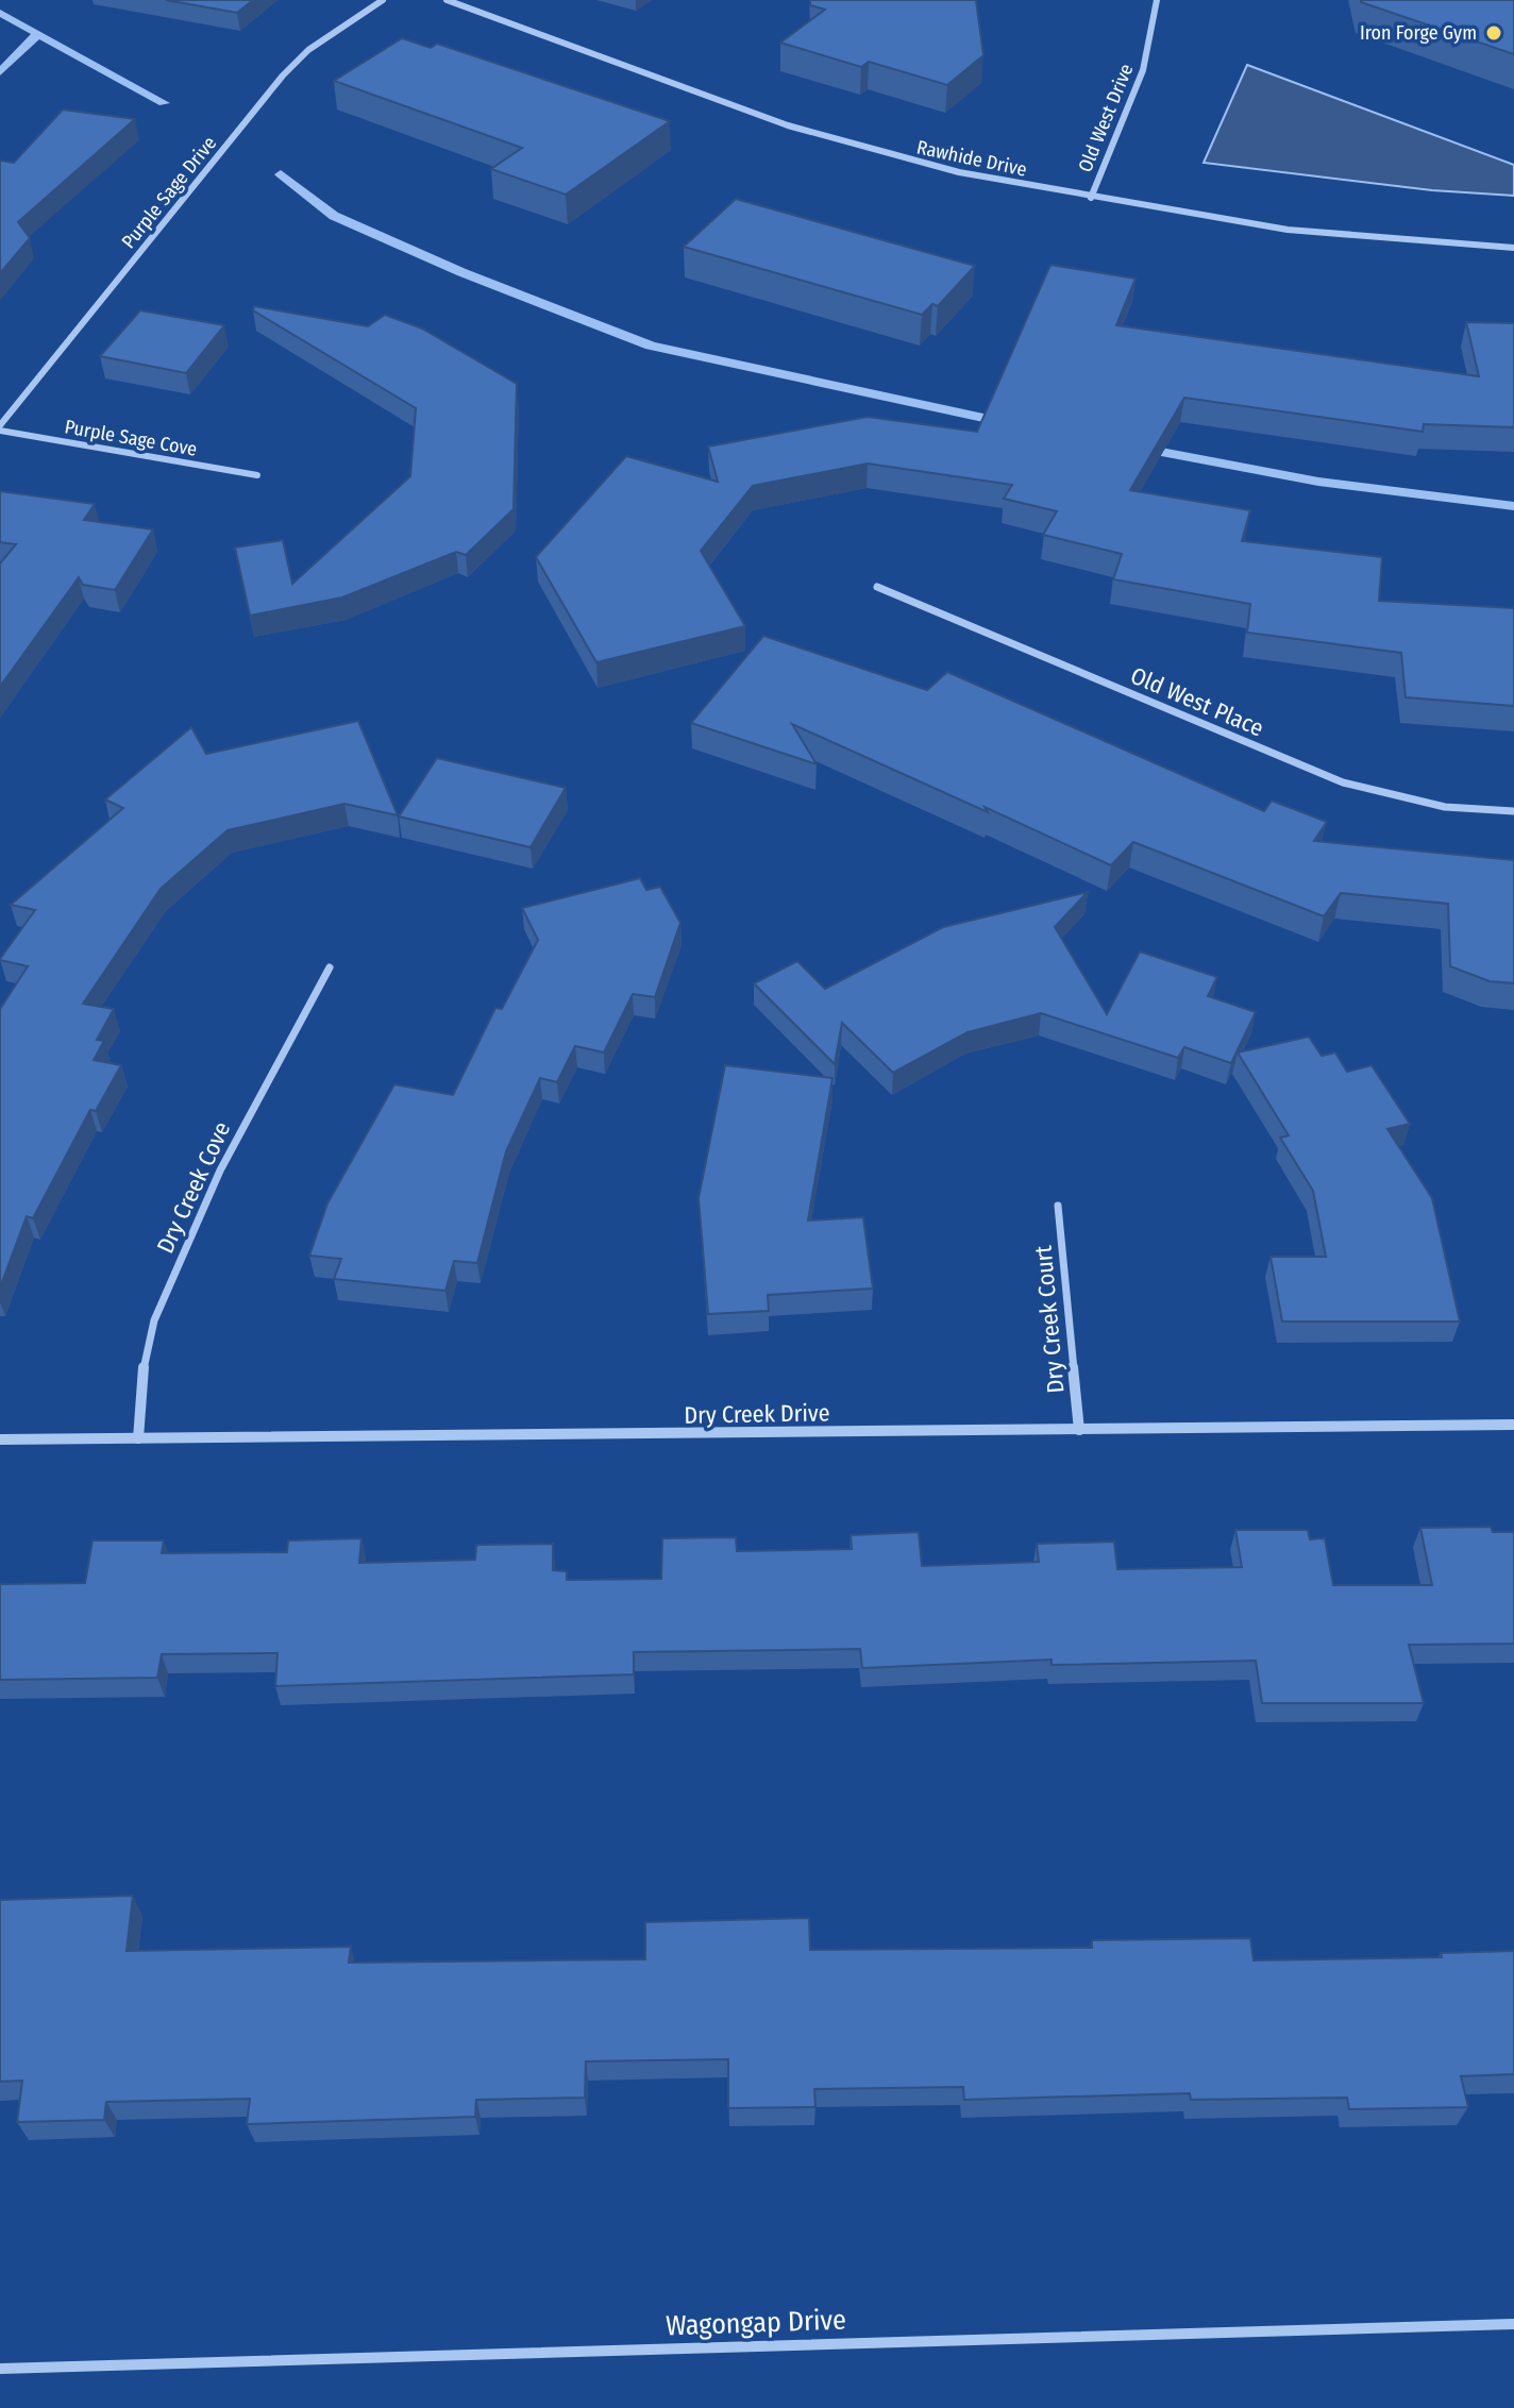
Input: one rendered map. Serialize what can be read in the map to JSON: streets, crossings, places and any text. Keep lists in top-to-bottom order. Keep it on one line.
{"streets":{"street":["Old West Drive","Rawhide Drive","Purple Sage Drive","Purple Sage Cove","Old West Place","Dry Creek Cove","Dry Creek Court","Dry Creek Drive","Wagongap Drive"]},"crossings":[["Old West Drive","Rawhide Drive"],["Purple Sage Drive","Purple Sage Cove"],["Dry Creek Cove","Dry Creek Drive"],["Dry Creek Court","Dry Creek Drive"]],"places":["Iron Forge Gym"]}
